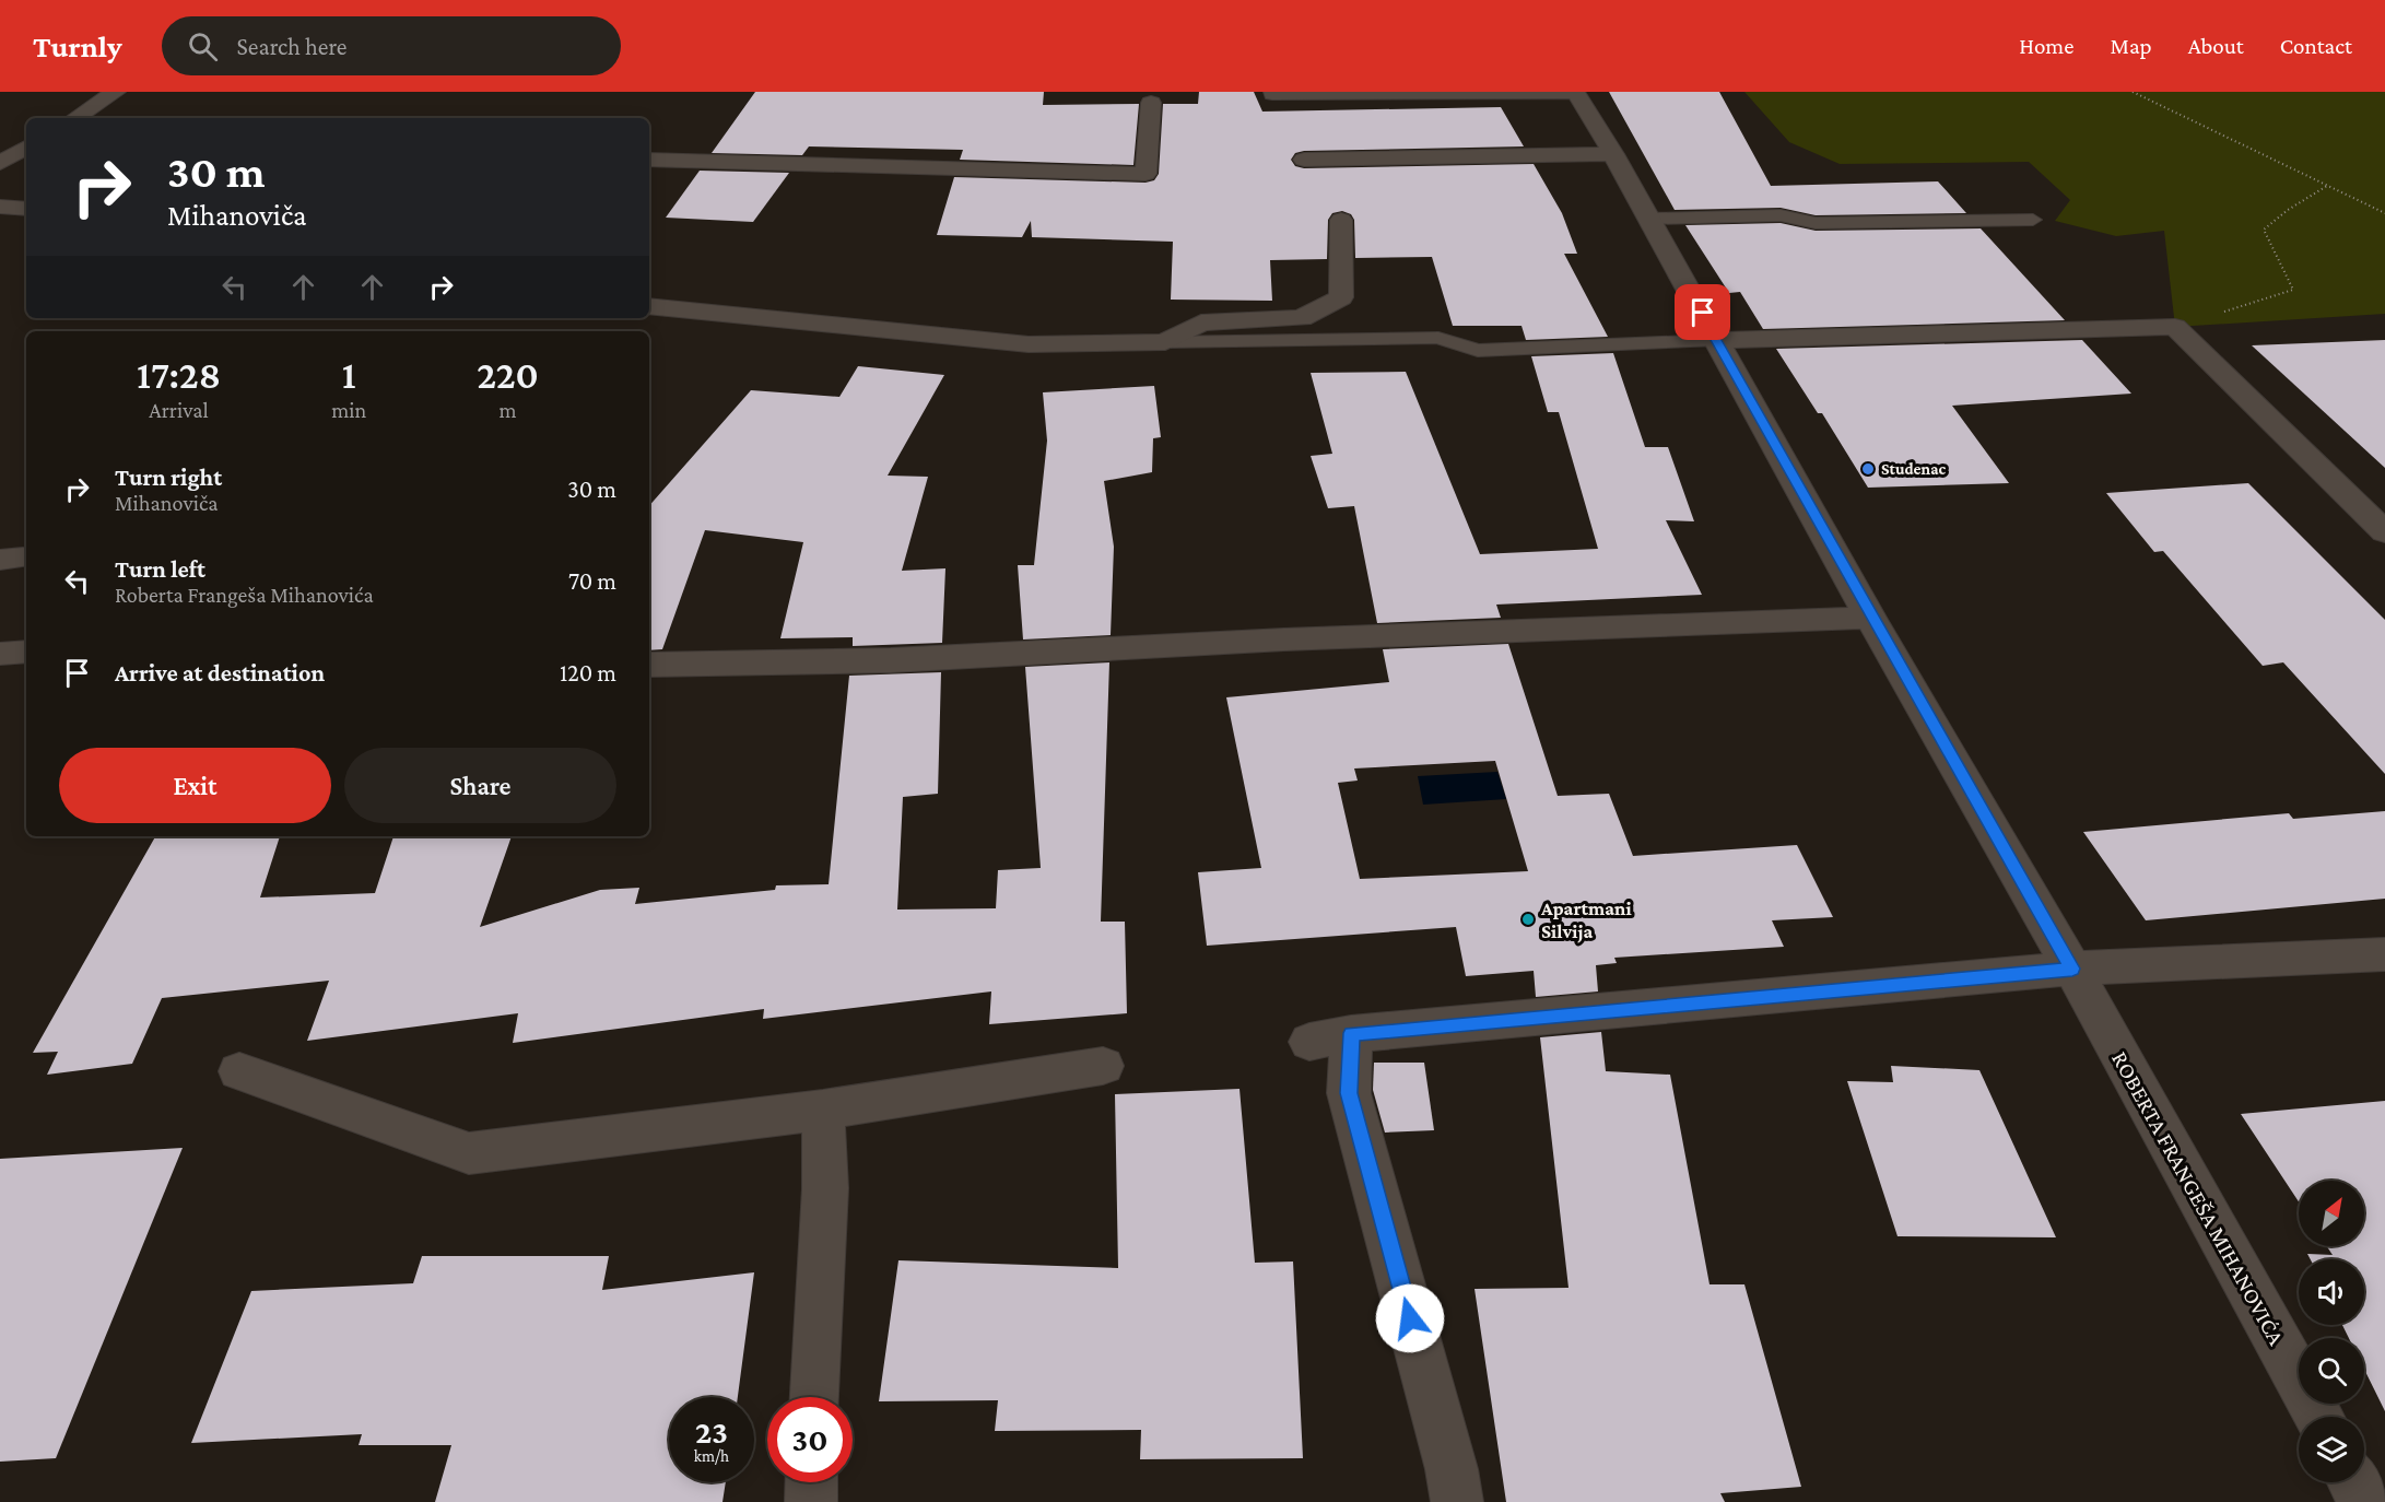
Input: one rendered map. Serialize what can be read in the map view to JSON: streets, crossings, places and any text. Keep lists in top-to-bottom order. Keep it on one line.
{"streets":{"street":["ROBERTA FRANGEŠA MIHANOVIĆA"]},"places":["Studenac","Apartmani Silvija"],"north":"top right","page":{"header":"Turnly","search":"Search here","nav":["Home","Map","About","Contact"],"turn":["30 m","Mihanoviča"],"eta":["17:28","Arrival","1","min","220","m"],"list":[{"name":"Turn right","note":"Mihanoviča","value":"30 m"},{"name":"Turn left","note":"Roberta Frangeša Mihanovića","value":"70 m"},{"name":"Arrive at destination","value":"120 m"}],"buttons":["Exit","Share"],"speed":"23 km/h","limit":"30"}}
